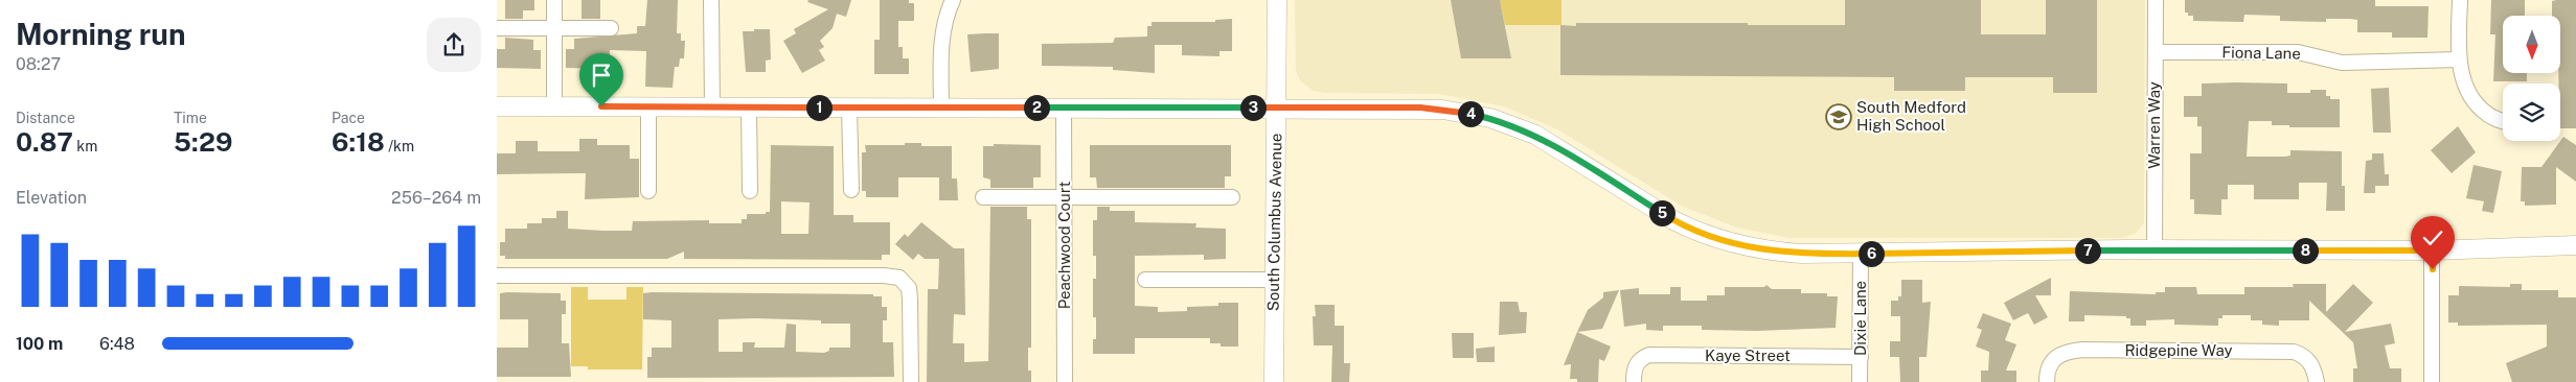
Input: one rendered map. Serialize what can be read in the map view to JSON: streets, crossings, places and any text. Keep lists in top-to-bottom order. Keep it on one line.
{"streets":{"main road":["South Columbus Avenue"],"street":["Fiona Lane","Warren Way","Peachwood Court","Dixie Lane","Ridgepine Way","Kaye Street"]},"crossings":[["Fiona Lane","Warren Way"],["Dixie Lane","Kaye Street"]],"places":{"school or university":["South Medford High School"]},"north":"bottom","page":{"heading":["Morning run","08:27"],"stats":[["Distance","0.87 km"],["Time","5:29"],["Pace","6:18 /km"]],"pins":["1","2","3","4","5","7","8","6"],"chart":["Elevation","256–264 m"],"list":[{"name":"100 m","note":"6:48"}]}}
